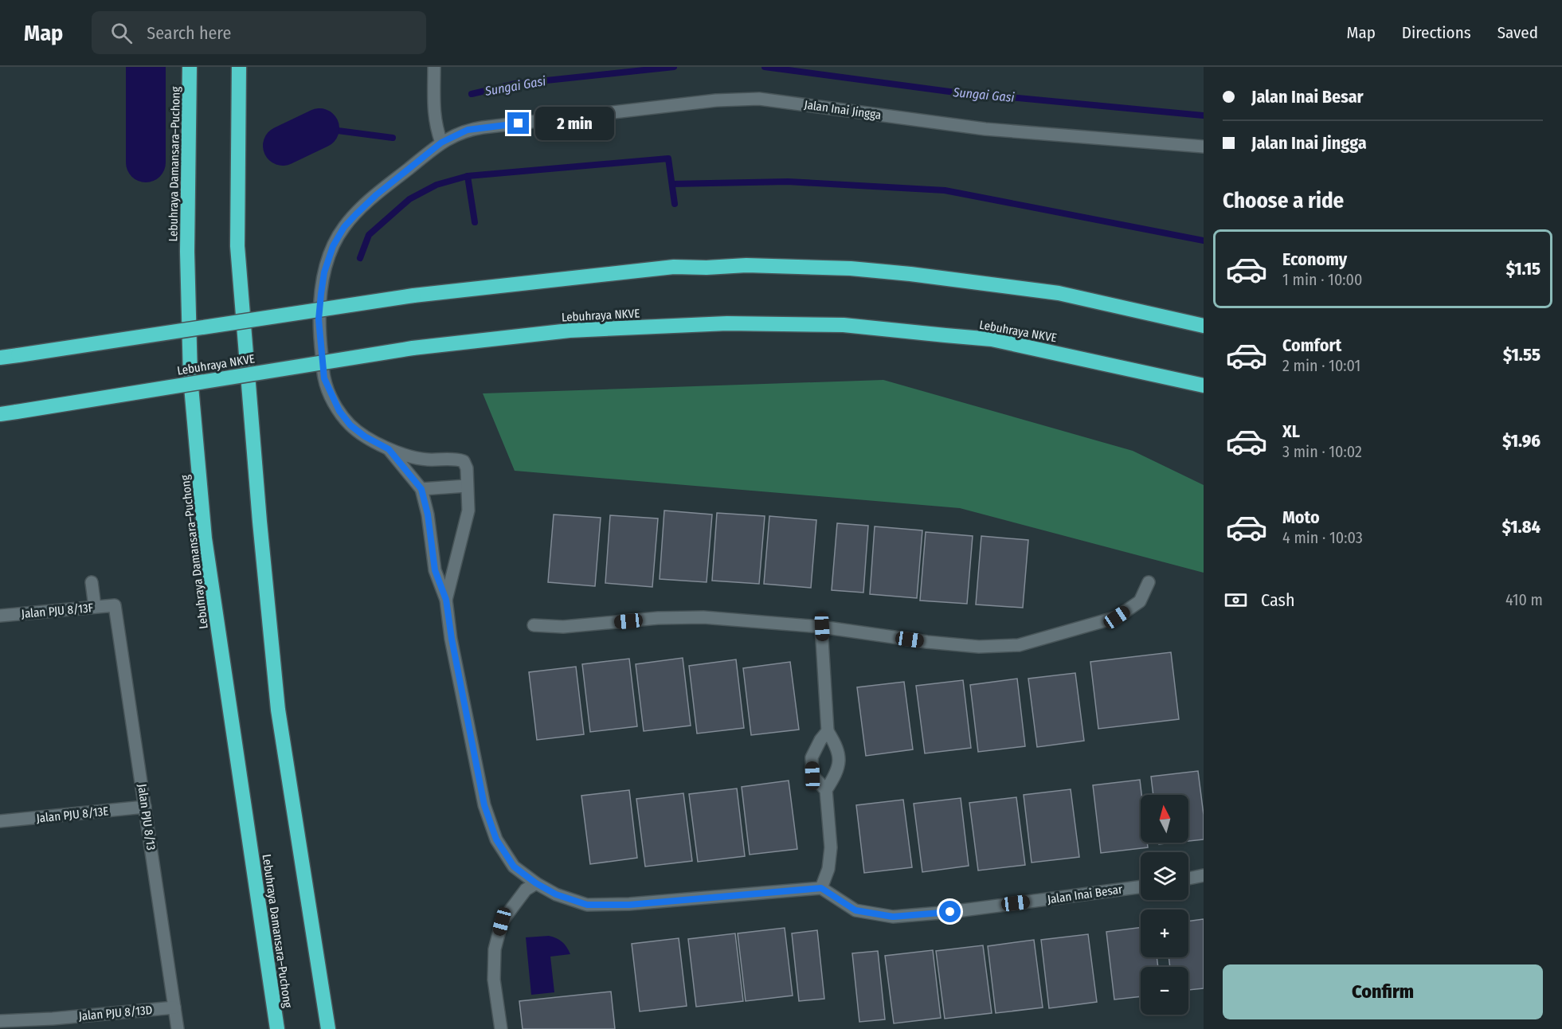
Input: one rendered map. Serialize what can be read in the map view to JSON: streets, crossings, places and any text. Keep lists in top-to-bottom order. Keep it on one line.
{"streets":{"highway":["Lebuhraya Damansara–Puchong","Lebuhraya NKVE"],"street":["Jalan Inai Jingga","Jalan PJU 8/13F","Jalan PJU 8/13E","Jalan PJU 8/13","Jalan Inai Besar","Jalan PJU 8/13D"]},"crossings":[["Jalan PJU 8/13F","Jalan PJU 8/13"],["Jalan PJU 8/13E","Jalan PJU 8/13"],["Jalan PJU 8/13","Jalan PJU 8/13D"]],"water":["Sungai Gasi"],"north":"top","page":{"header":"Map","search":"Search here","nav":["Map","Directions","Saved"],"banner":["Jalan Inai Besar","Jalan Inai Jingga"],"bubble":"2 min","heading":"Choose a ride","list":[{"name":"Economy","note":"1 min · 10:00","value":"$1.15"},{"name":"Comfort","note":"2 min · 10:01","value":"$1.55"},{"name":"XL","note":"3 min · 10:02","value":"$1.96"},{"name":"Moto","note":"4 min · 10:03","value":"$1.84"}],"pay":["Cash","410 m"],"map_buttons":["+","−"],"buttons":"Confirm"}}
